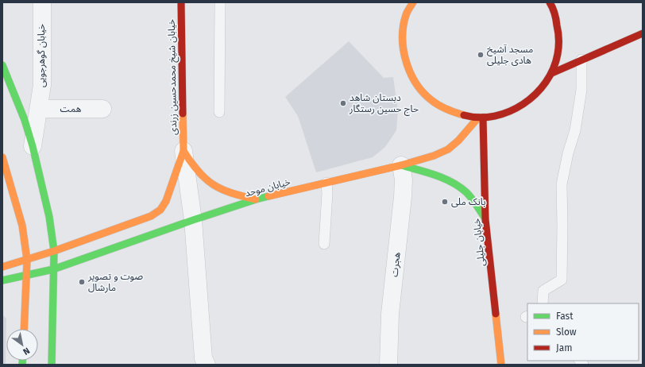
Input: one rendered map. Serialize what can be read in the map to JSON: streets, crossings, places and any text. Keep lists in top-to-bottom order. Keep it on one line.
{"streets":{"main road":["خیابان شیخ محمدحسین زرندی","خیابان موحد","خیابان جلیلی"],"street":["خیابان گوهرجویی","همت","هجرت"]},"crossings":[["خیابان گوهرجویی","همت"],["خیابان موحد","خیابان جلیلی"],["خیابان موحد","هجرت"]],"places":["مسجد آشیخ هادی جلیلی","دبستان شاهد حاج حسین رستگار","بانک ملی","صوت و تصویر مارشال"],"legend":["Fast","Slow","Jam"],"north":"bottom right"}
